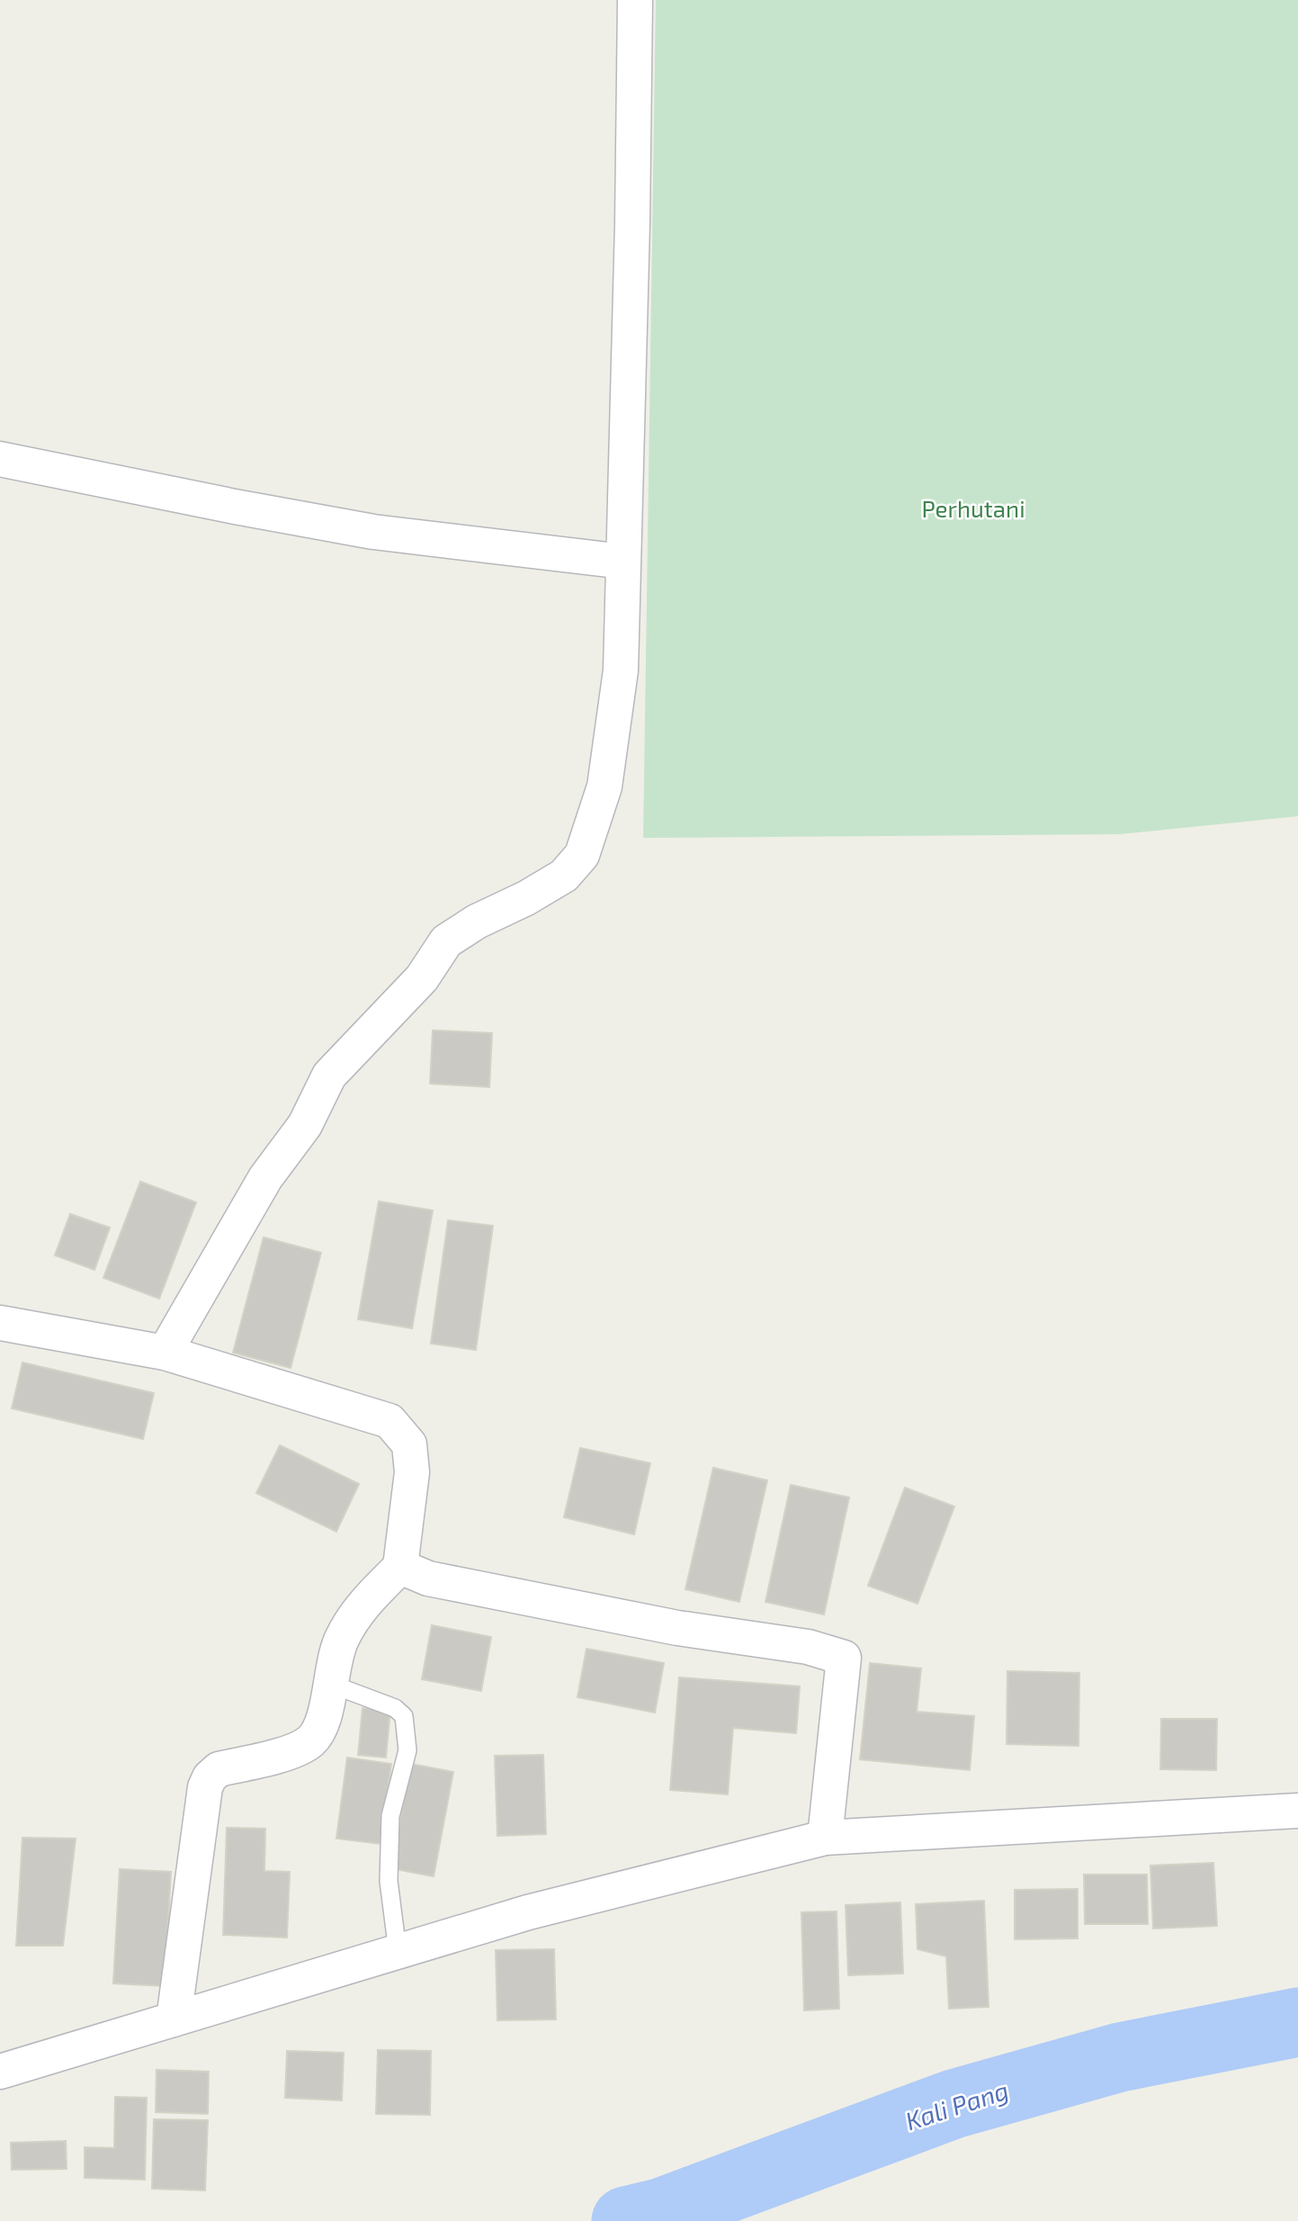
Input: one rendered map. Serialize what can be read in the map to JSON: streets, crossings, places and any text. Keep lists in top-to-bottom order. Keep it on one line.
{"water":["Kali Pang"],"parks":["Perhutani"]}
